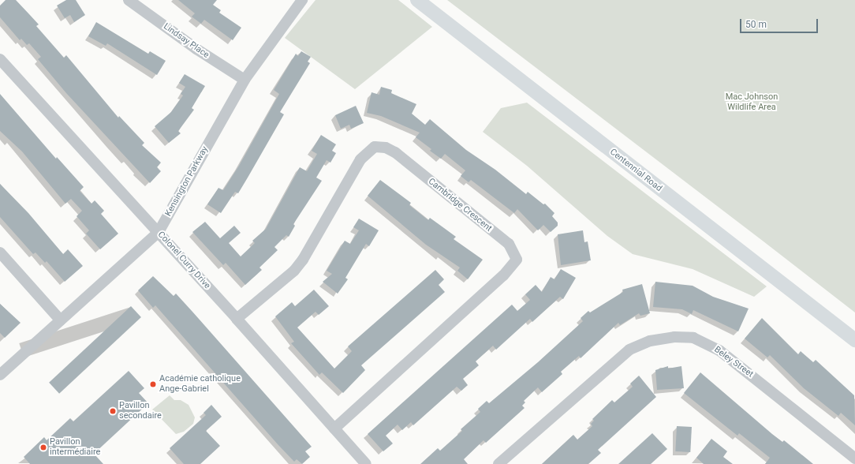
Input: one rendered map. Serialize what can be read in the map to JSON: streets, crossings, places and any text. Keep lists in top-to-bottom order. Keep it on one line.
{"streets":{"main road":["Centennial Road"],"street":["Lindsay Place","Kensington Parkway","Cambridge Crescent","Colonel Curry Drive","Beley Street"]},"crossings":[["Lindsay Place","Kensington Parkway"],["Kensington Parkway","Colonel Curry Drive"],["Cambridge Crescent","Colonel Curry Drive"]],"parks":["Mac Johnson Wildlife Area"],"places":["Académie catholique Ange-Gabriel","Pavillon secondaire","Pavillon intermédiaire"],"scale_bar":"50 m"}
